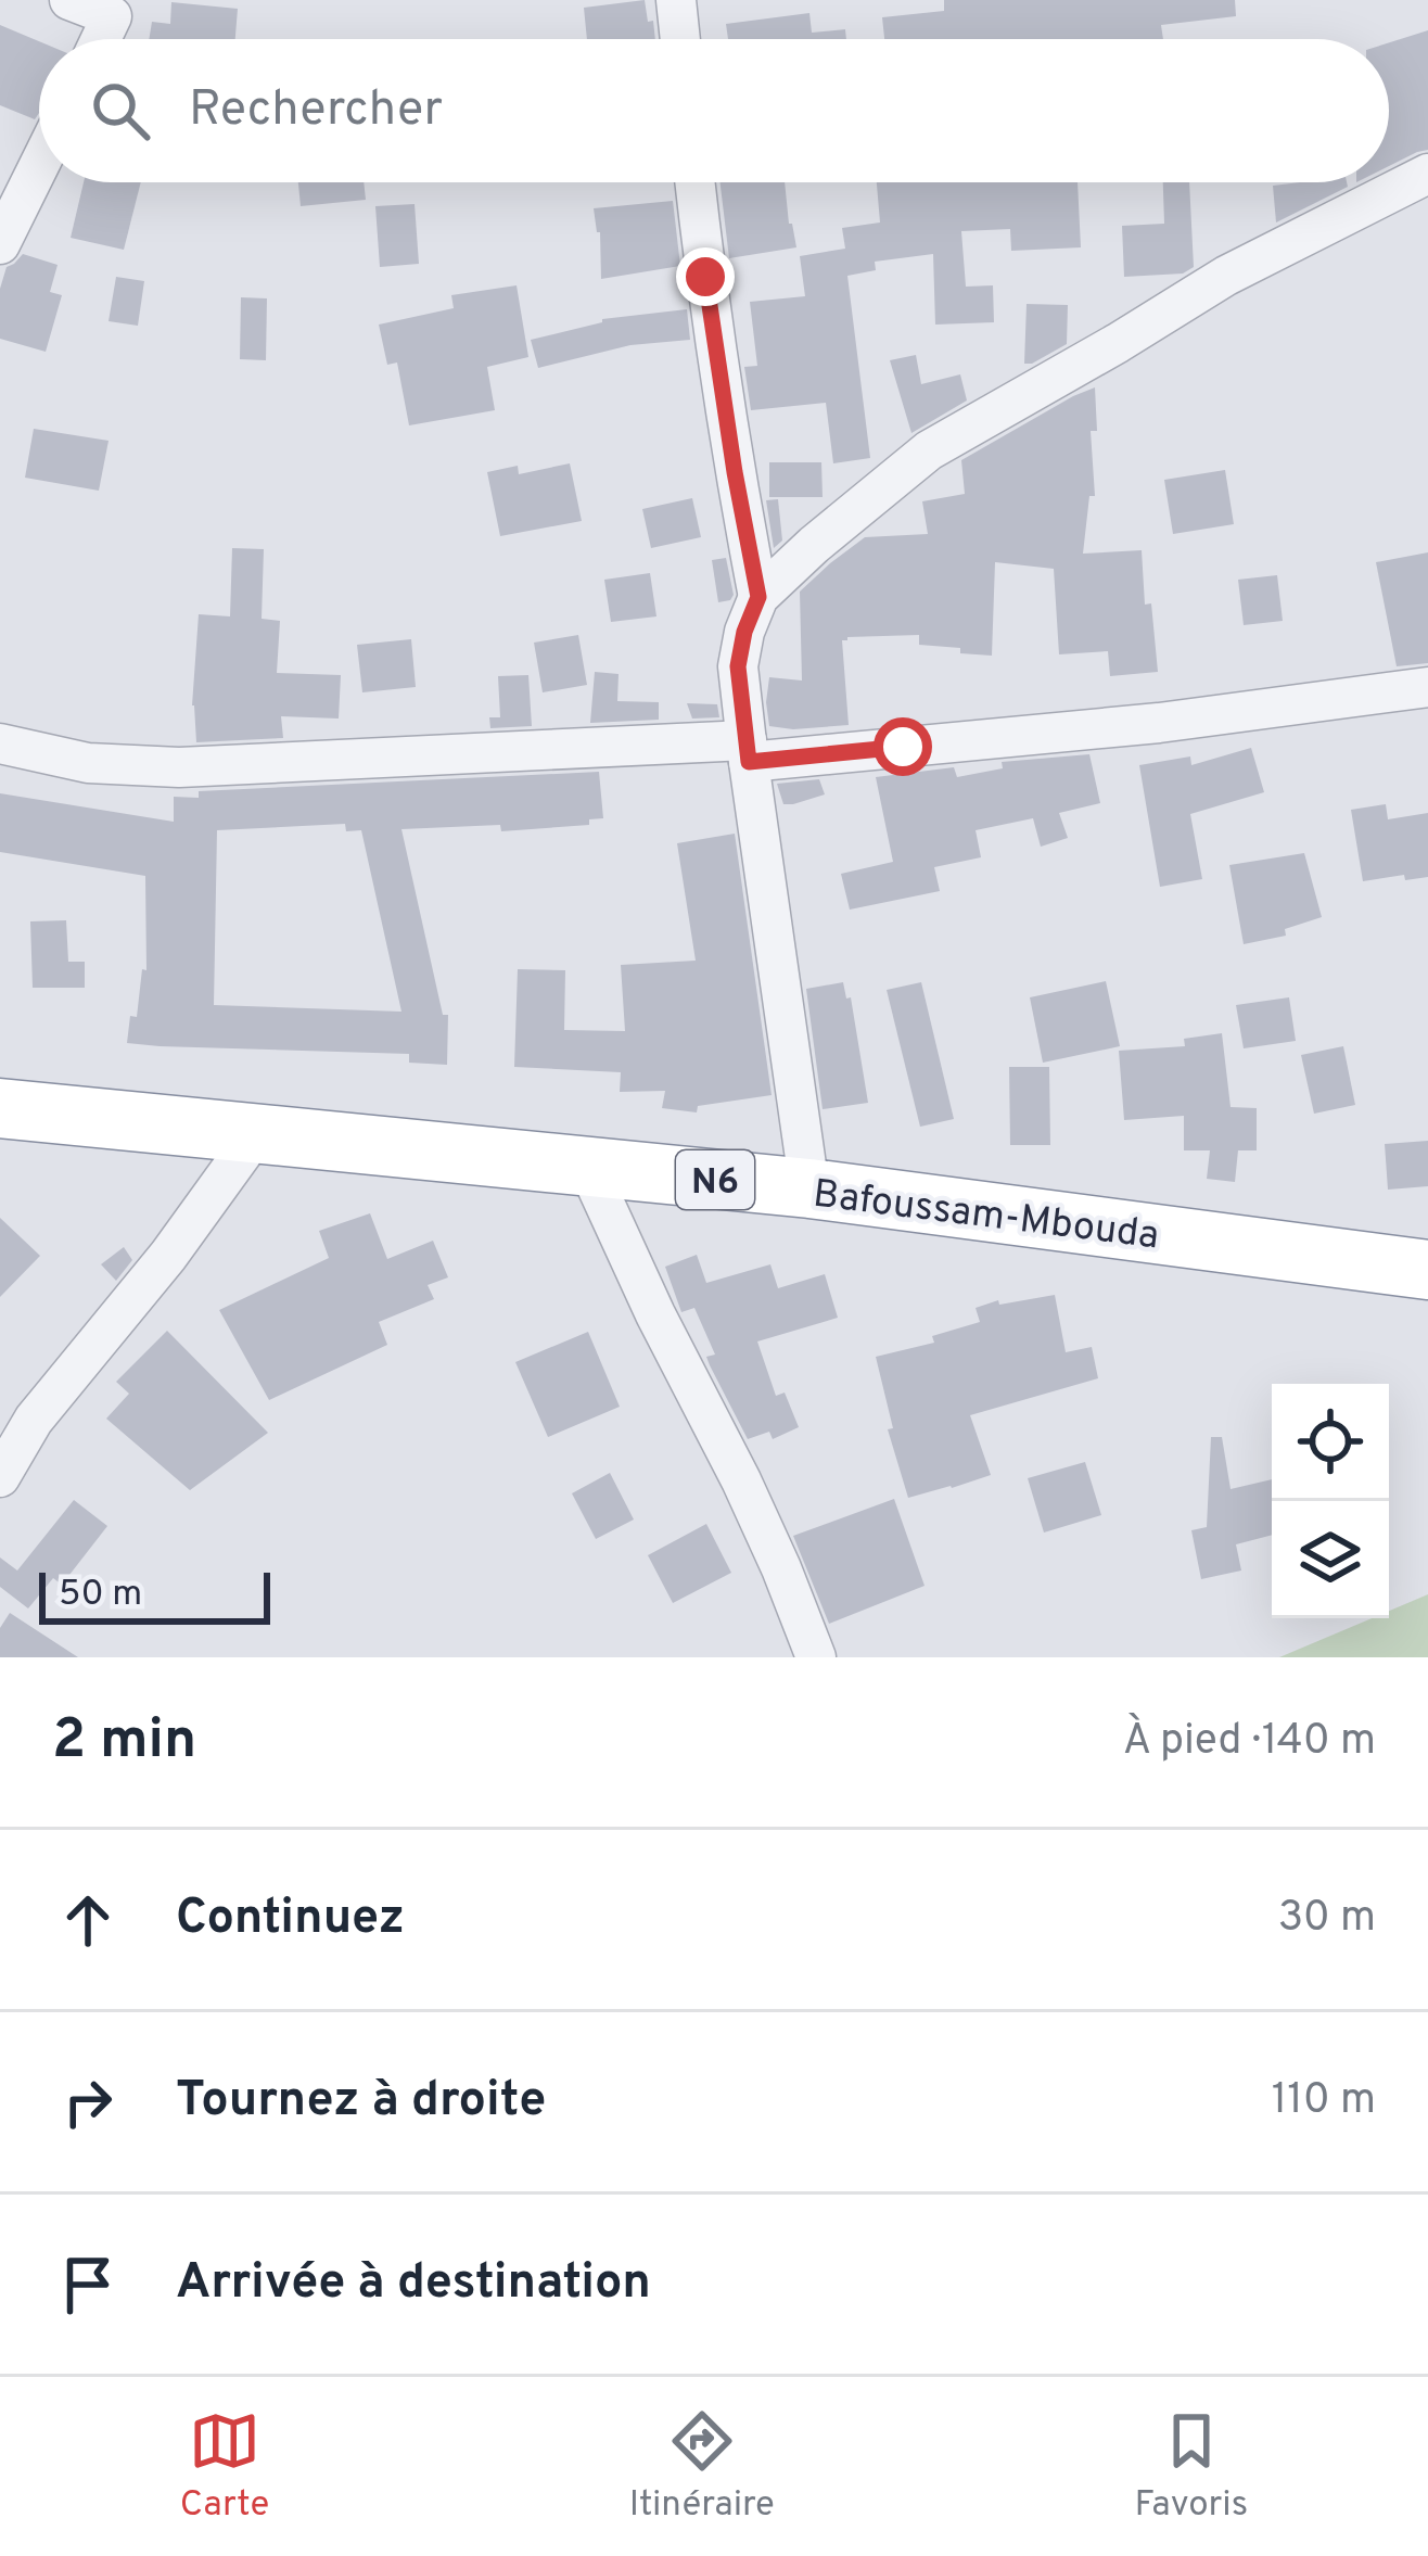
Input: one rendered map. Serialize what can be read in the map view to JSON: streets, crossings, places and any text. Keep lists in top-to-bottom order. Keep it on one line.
{"streets":{"highway":["N6","Bafoussam-Mbouda"]},"scale_bar":"50 m","page":{"search":"Rechercher","scale":"50 m","heading":["2 min","À pied · 140 m"],"list":[["Continuez","30 m"],["Tournez à droite","110 m"],"Arrivée à destination"],"nav":["Carte","Itinéraire","Favoris"]}}
